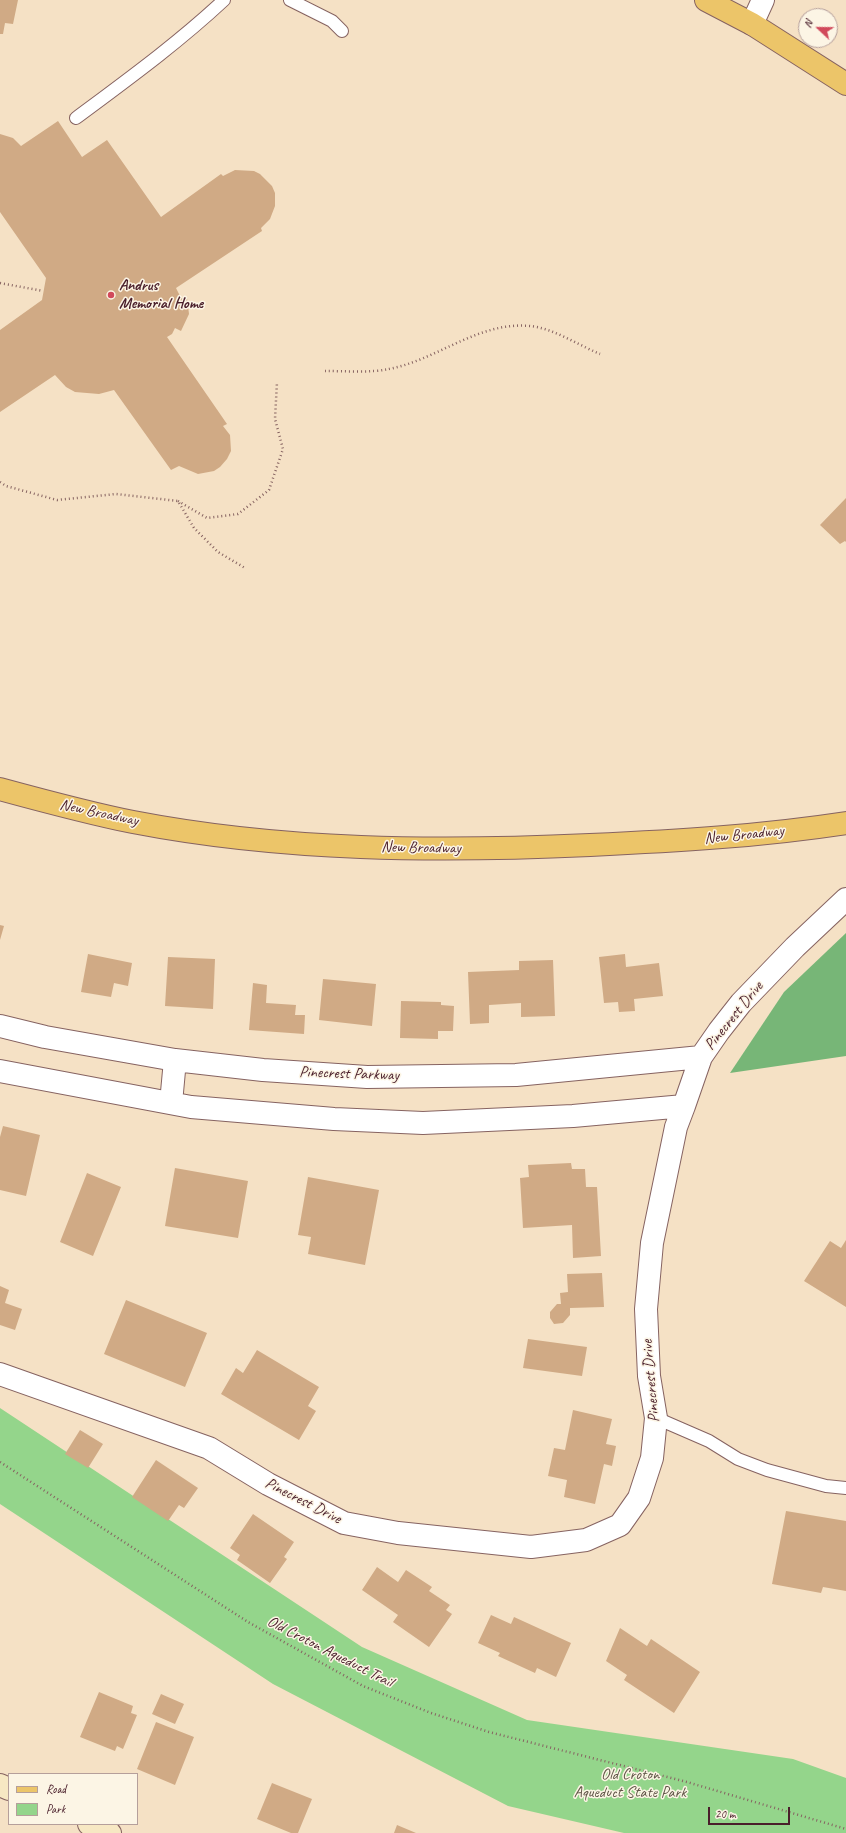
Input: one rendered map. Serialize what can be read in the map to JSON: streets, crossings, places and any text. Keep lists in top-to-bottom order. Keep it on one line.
{"streets":{"main road":["New Broadway"],"street":["Pinecrest Drive","Pinecrest Parkway"],"path":["Old Croton Aqueduct Trail"]},"crossings":[["Pinecrest Drive","Pinecrest Parkway"]],"parks":["Old Croton Aqueduct State Park"],"places":["Andrus Memorial Home"],"legend":["Road","Park"],"scale_bar":"20 m","north":"left"}
